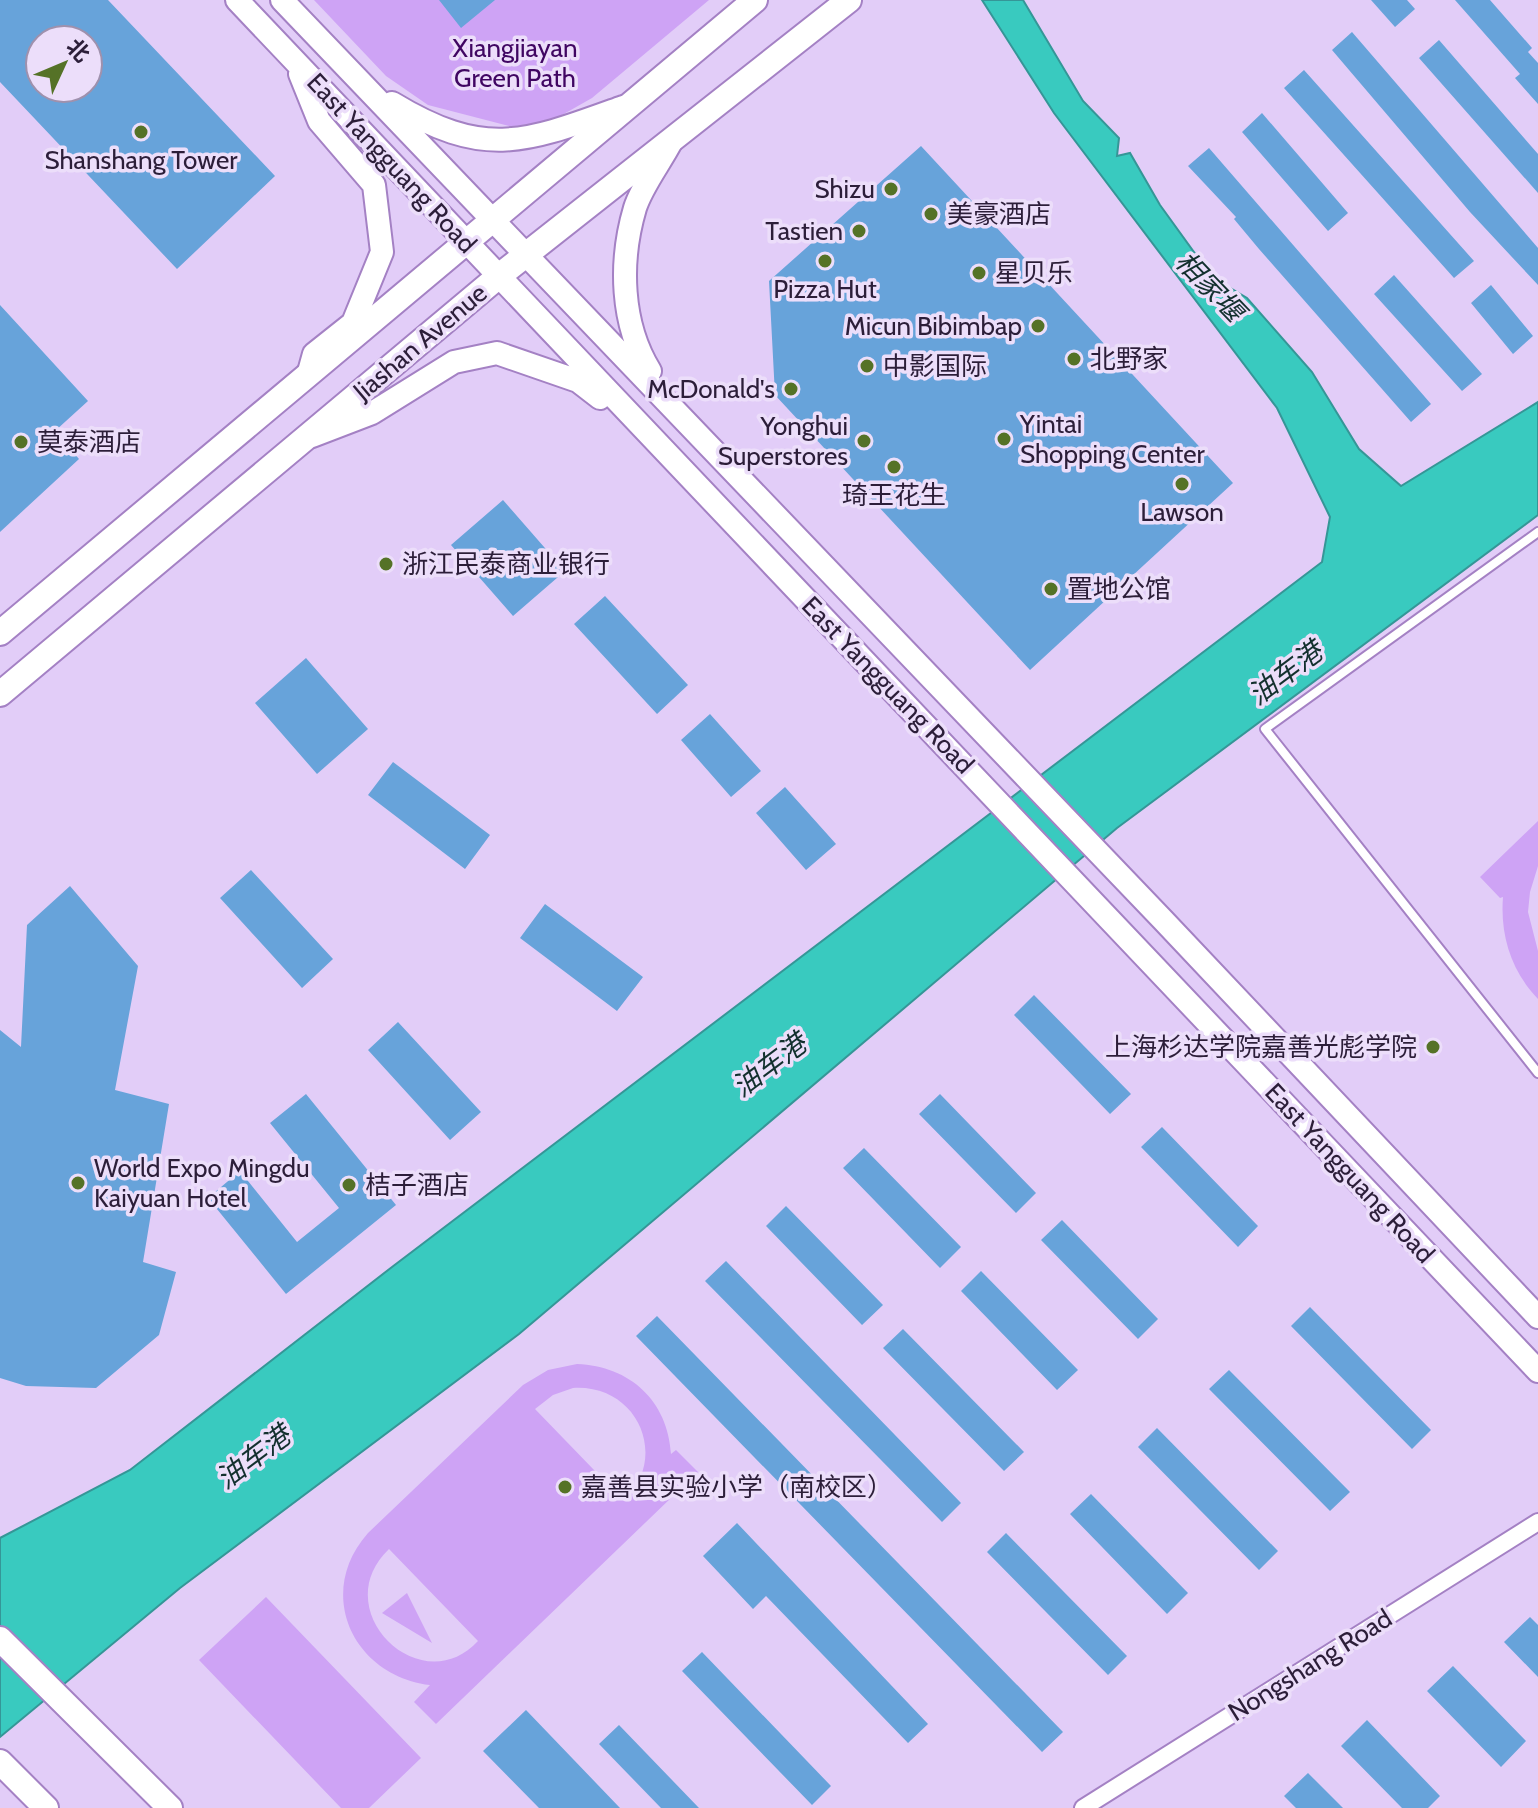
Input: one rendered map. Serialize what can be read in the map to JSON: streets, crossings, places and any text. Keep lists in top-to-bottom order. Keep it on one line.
{"streets":{"main road":["East Yangguang Road","Jiashan Avenue"],"street":["Nongshang Road"]},"crossings":[["East Yangguang Road","Jiashan Avenue"]],"water":["相家堰","油车港"],"parks":["Xiangjiayan Green Path"],"places":["Shanshang Tower","Shizu","美豪酒店","Tastien","Pizza Hut","星贝乐","Micun Bibimbap","北野家","中影国际","McDonald's","Yintai Shopping Center","Yonghui Superstores","莫泰酒店","琦王花生","Lawson","浙江民泰商业银行","置地公馆","上海杉达学院嘉善光彪学院","World Expo Mingdu Kaiyuan Hotel","桔子酒店","嘉善县实验小学（南校区）"],"north":"top right"}
